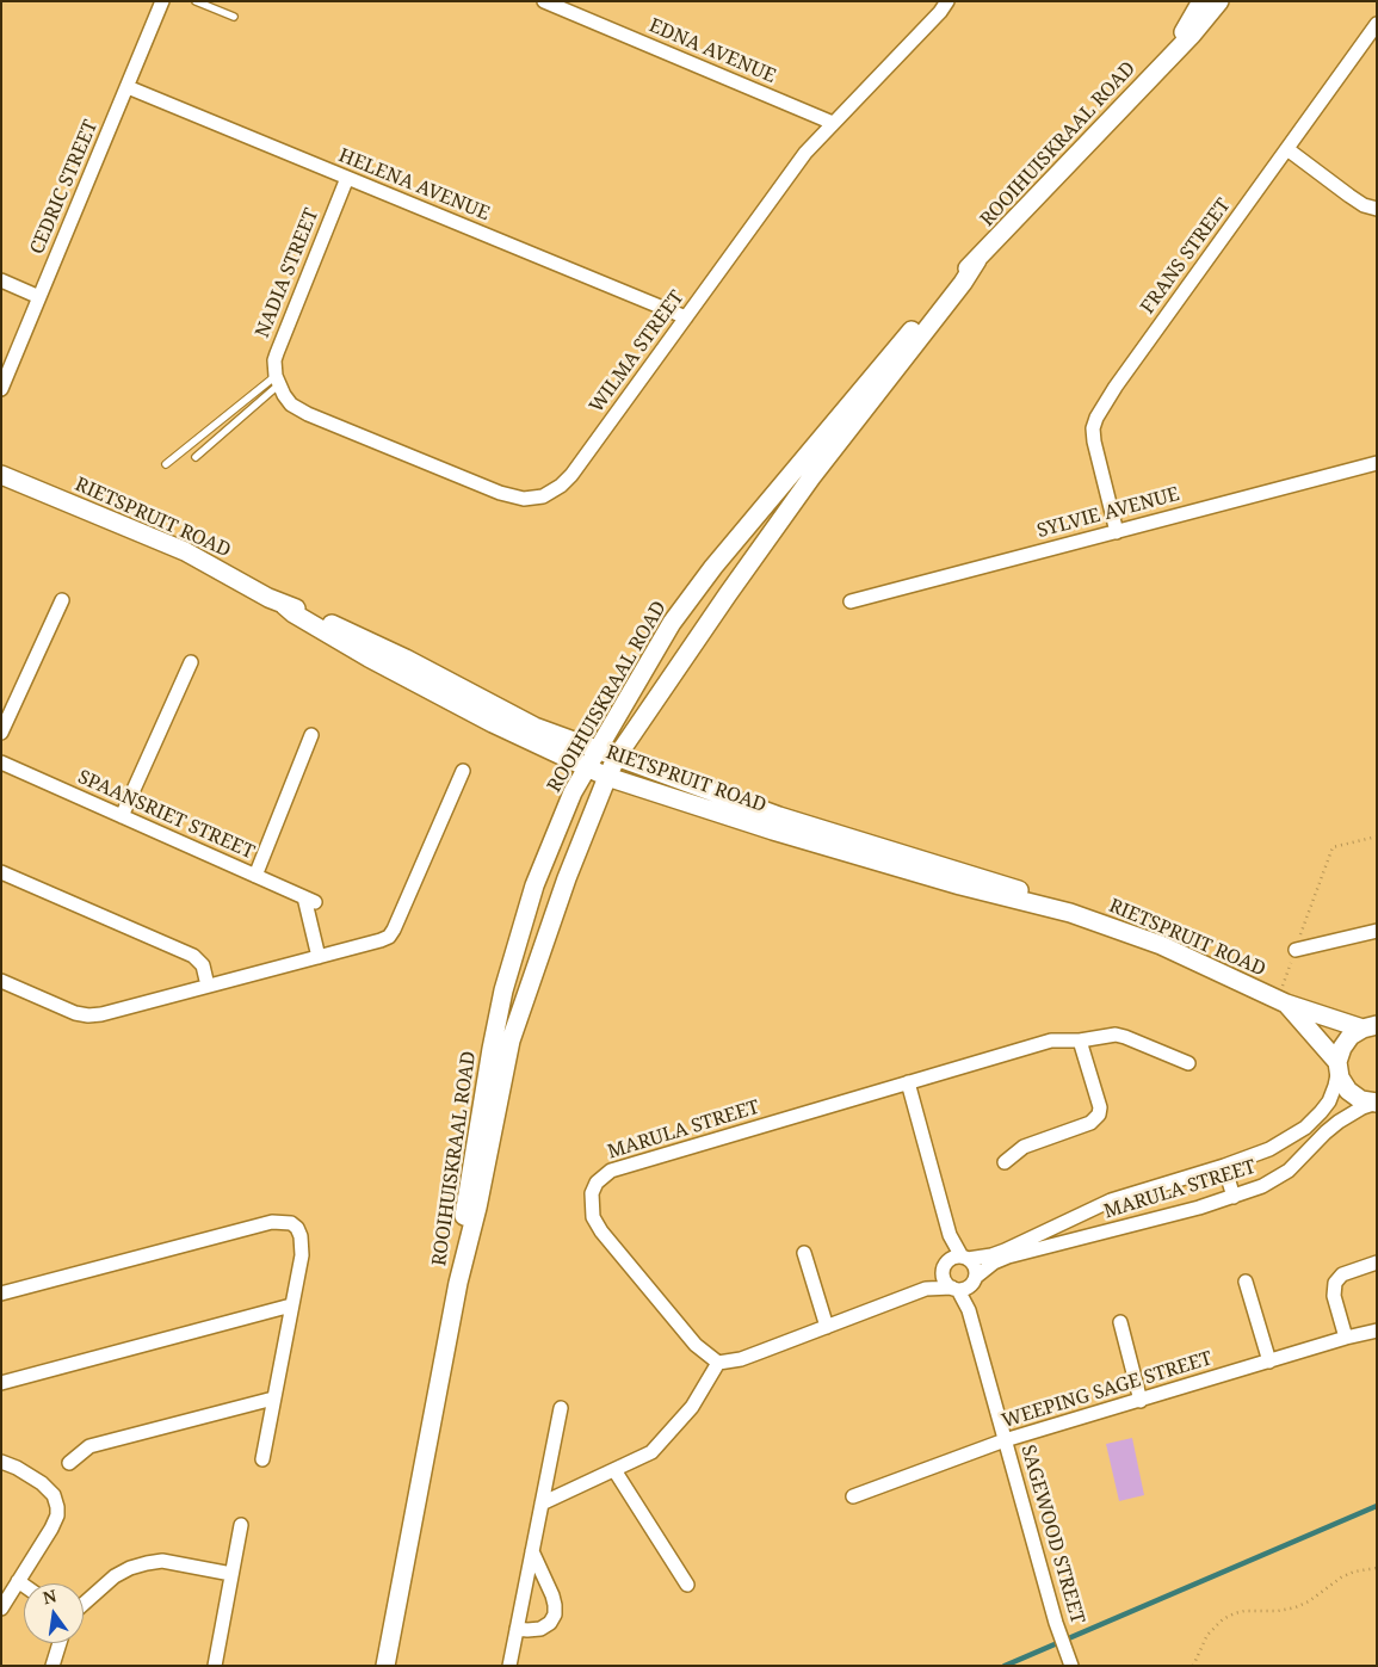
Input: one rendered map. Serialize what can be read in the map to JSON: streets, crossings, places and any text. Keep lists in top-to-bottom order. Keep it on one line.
{"streets":{"main road":["ROOIHUISKRAAL ROAD","RIETSPRUIT ROAD"],"street":["EDNA AVENUE","HELENA AVENUE","CEDRIC STREET","FRANS STREET","NADIA STREET","WILMA STREET","SYLVIE AVENUE","SPAANSRIET STREET","MARULA STREET","WEEPING SAGE STREET","SAGEWOOD STREET"]},"crossings":[["EDNA AVENUE","WILMA STREET"],["ROOIHUISKRAAL ROAD","RIETSPRUIT ROAD"],["HELENA AVENUE","CEDRIC STREET"],["HELENA AVENUE","NADIA STREET"],["HELENA AVENUE","WILMA STREET"],["FRANS STREET","SYLVIE AVENUE"],["NADIA STREET","WILMA STREET"],["RIETSPRUIT ROAD","MARULA STREET"],["MARULA STREET","SAGEWOOD STREET"],["WEEPING SAGE STREET","SAGEWOOD STREET"]],"north":"top"}
